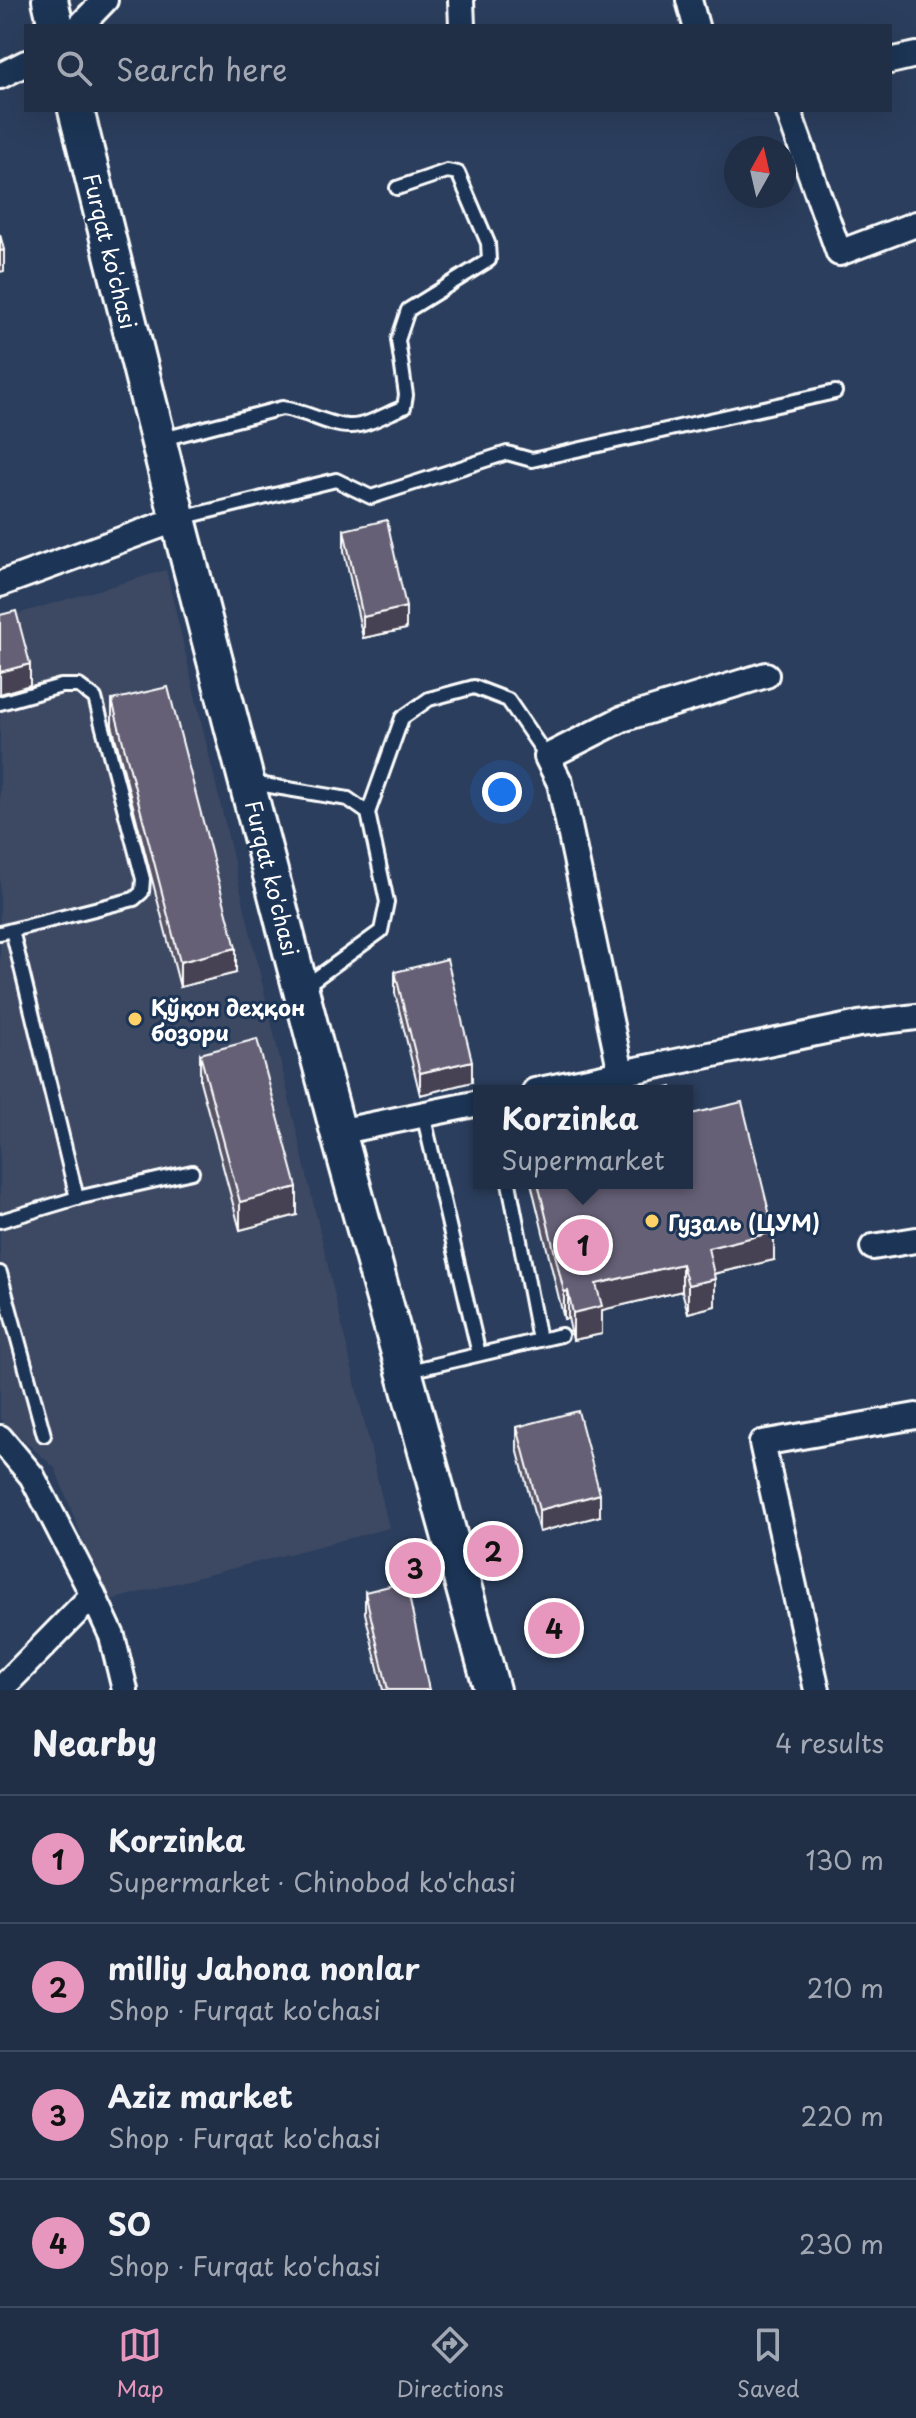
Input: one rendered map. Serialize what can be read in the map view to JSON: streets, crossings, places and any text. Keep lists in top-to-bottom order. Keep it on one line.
{"streets":{"main road":["Furqat ko'chasi"]},"places":["Қўқон деҳқон бозори","Гузаль (ЦУМ)"],"north":"top","page":{"search":"Search here","popup":["Korzinka","Supermarket"],"pins":["1","2","3","4"],"heading":["Nearby","4 results"],"list":[{"mark":"1","name":"Korzinka","note":"Supermarket · Chinobod ko'chasi","value":"130 m"},{"mark":"2","name":"milliy Jahona nonlar","note":"Shop · Furqat ko'chasi","value":"210 m"},{"mark":"3","name":"Aziz market","note":"Shop · Furqat ko'chasi","value":"220 m"},{"mark":"4","name":"SO","note":"Shop · Furqat ko'chasi","value":"230 m"}],"nav":["Map","Directions","Saved"]}}
